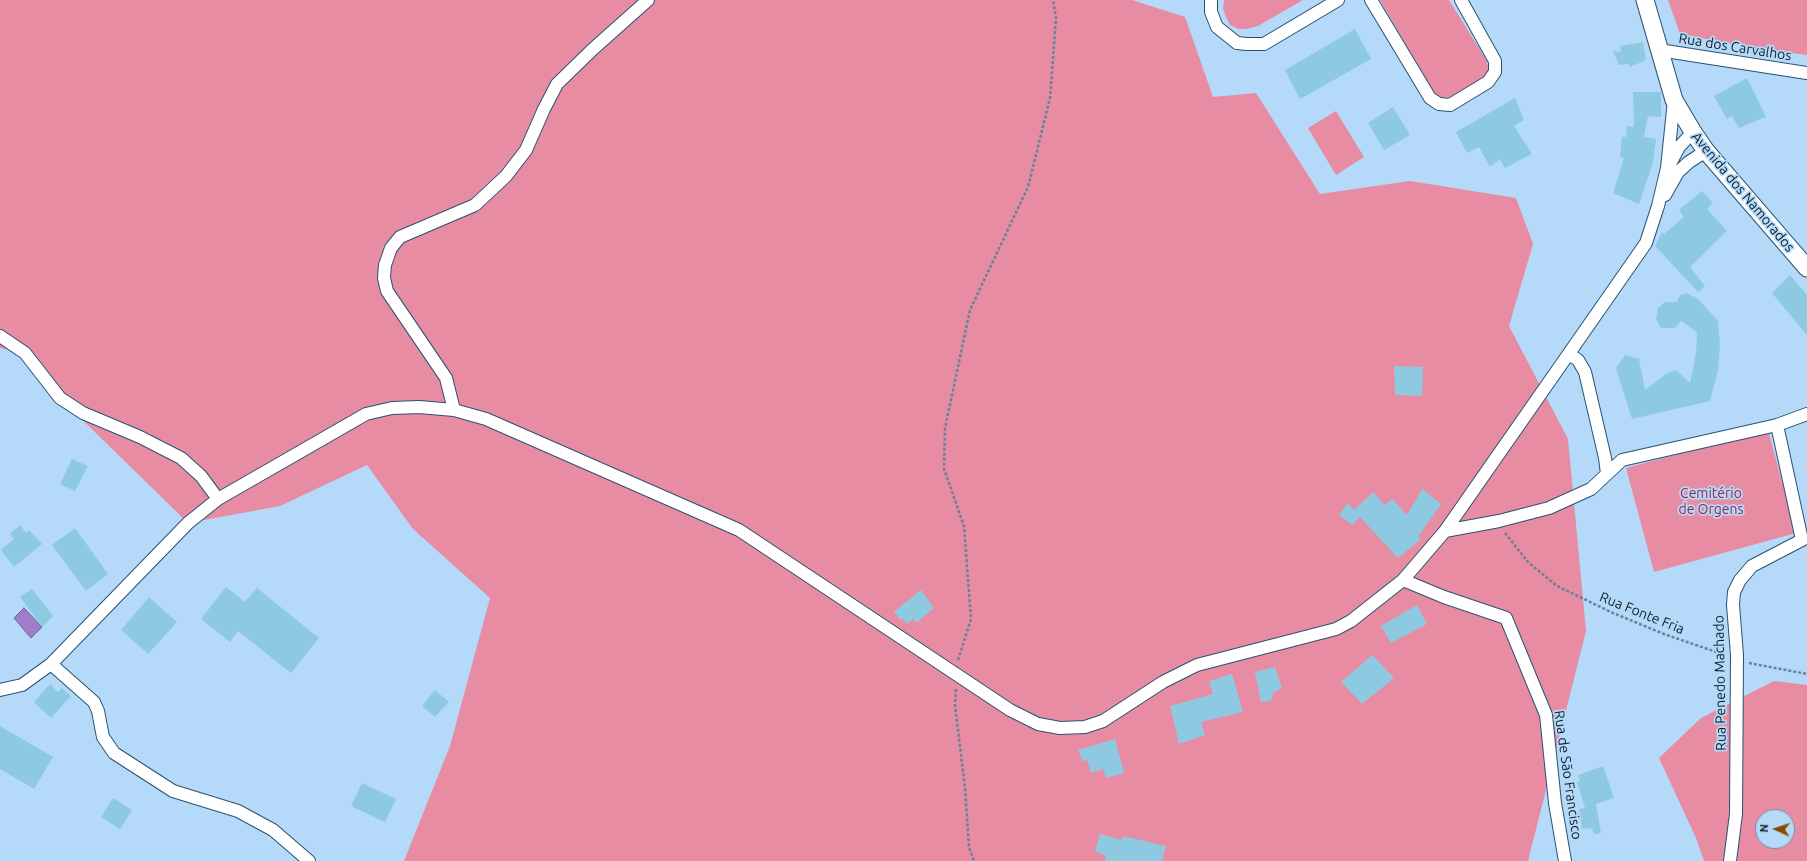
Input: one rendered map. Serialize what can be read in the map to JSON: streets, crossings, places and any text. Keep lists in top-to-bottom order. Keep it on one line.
{"streets":{"street":["Rua dos Carvalhos","Avenida dos Namorados","Rua Penedo Machado","Rua de São Francisco"],"path":["Rua Fonte Fria"]},"crossings":[["Rua dos Carvalhos","Avenida dos Namorados"],["Rua Fonte Fria","Rua Penedo Machado"]],"parks":["Cemitério de Orgens"],"north":"left"}
